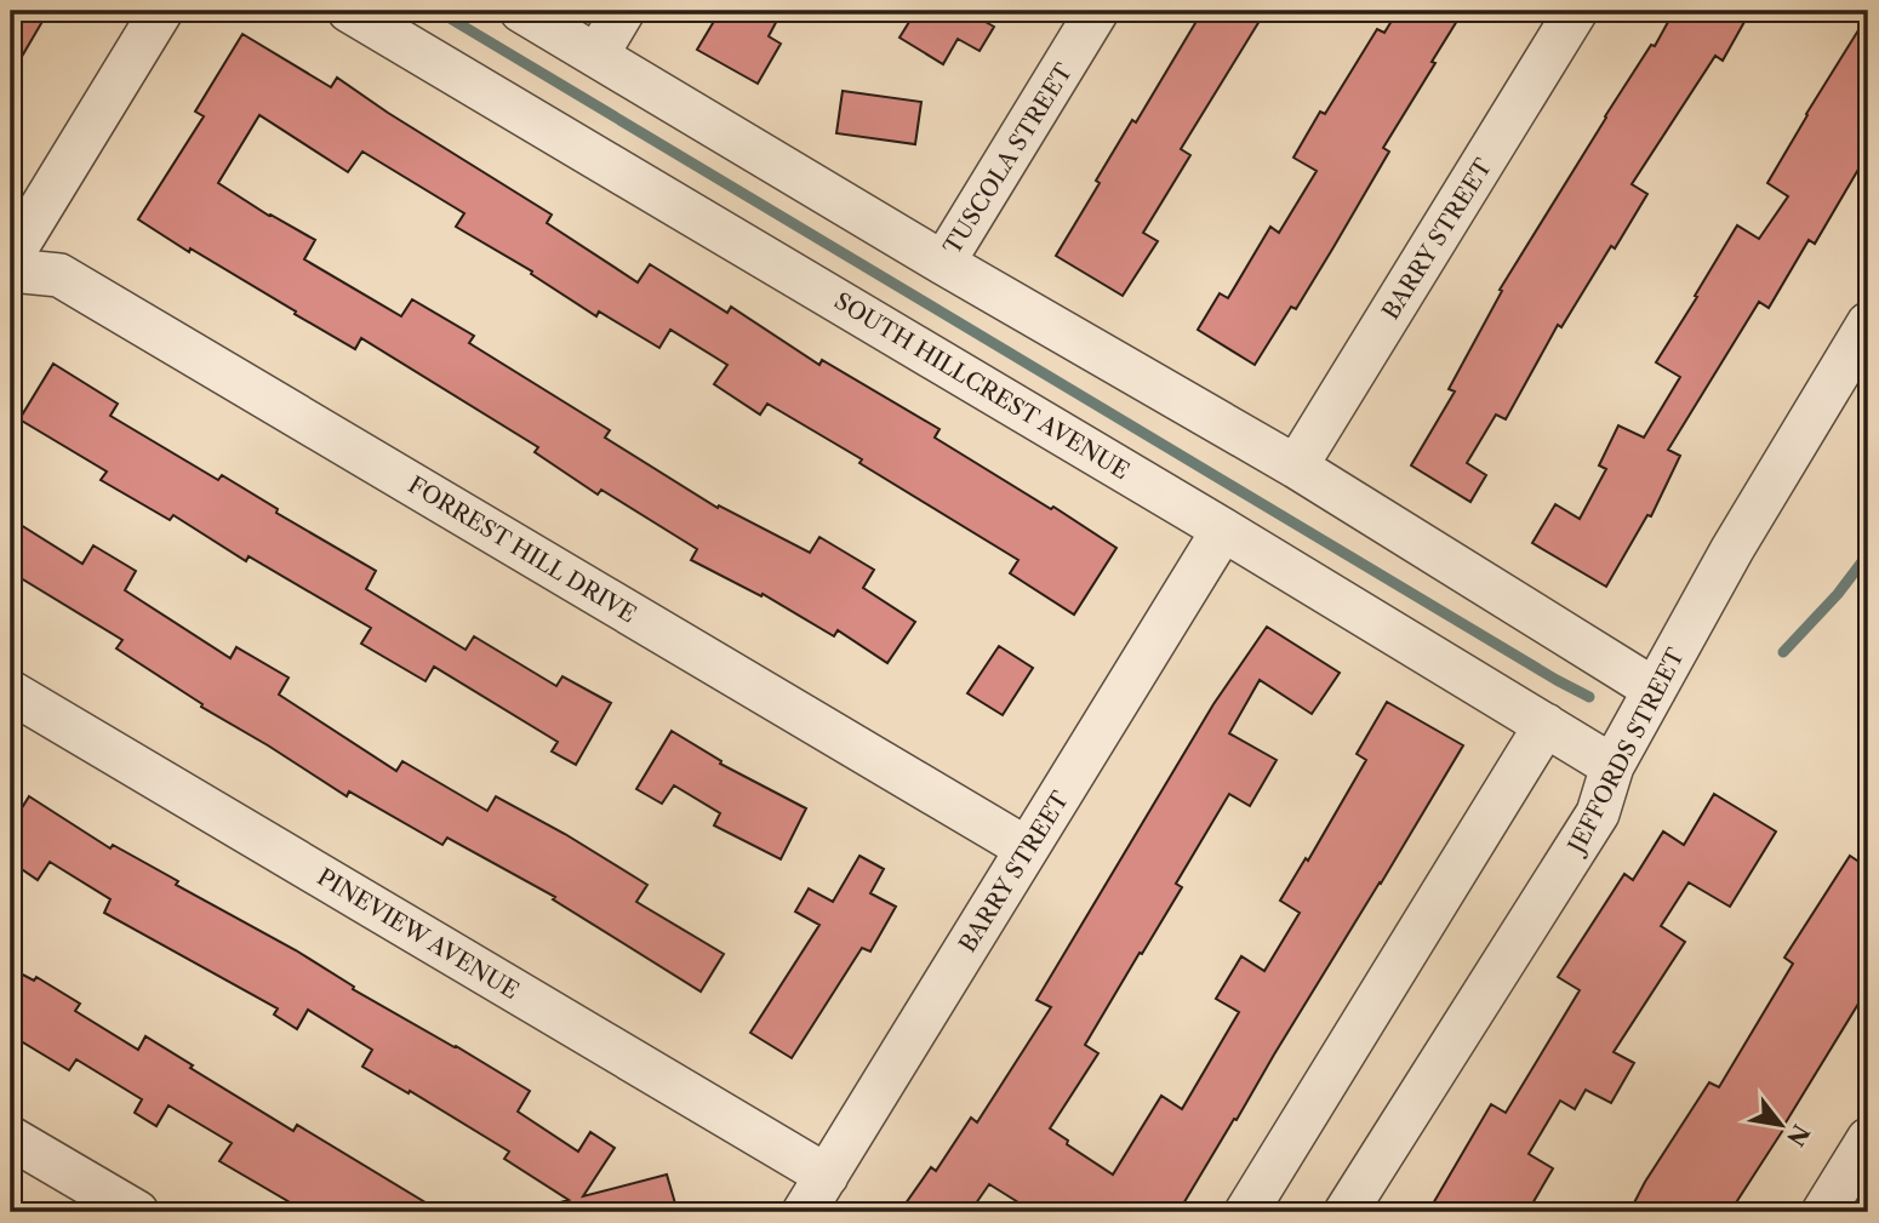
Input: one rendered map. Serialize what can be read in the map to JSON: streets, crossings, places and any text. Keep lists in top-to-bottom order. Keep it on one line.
{"streets":{"street":["TUSCOLA STREET","BARRY STREET","SOUTH HILLCREST AVENUE","FORREST HILL DRIVE","JEFFORDS STREET","PINEVIEW AVENUE"]},"crossings":[["BARRY STREET","SOUTH HILLCREST AVENUE"],["BARRY STREET","FORREST HILL DRIVE"],["BARRY STREET","PINEVIEW AVENUE"],["SOUTH HILLCREST AVENUE","JEFFORDS STREET"]],"north":"bottom right"}
